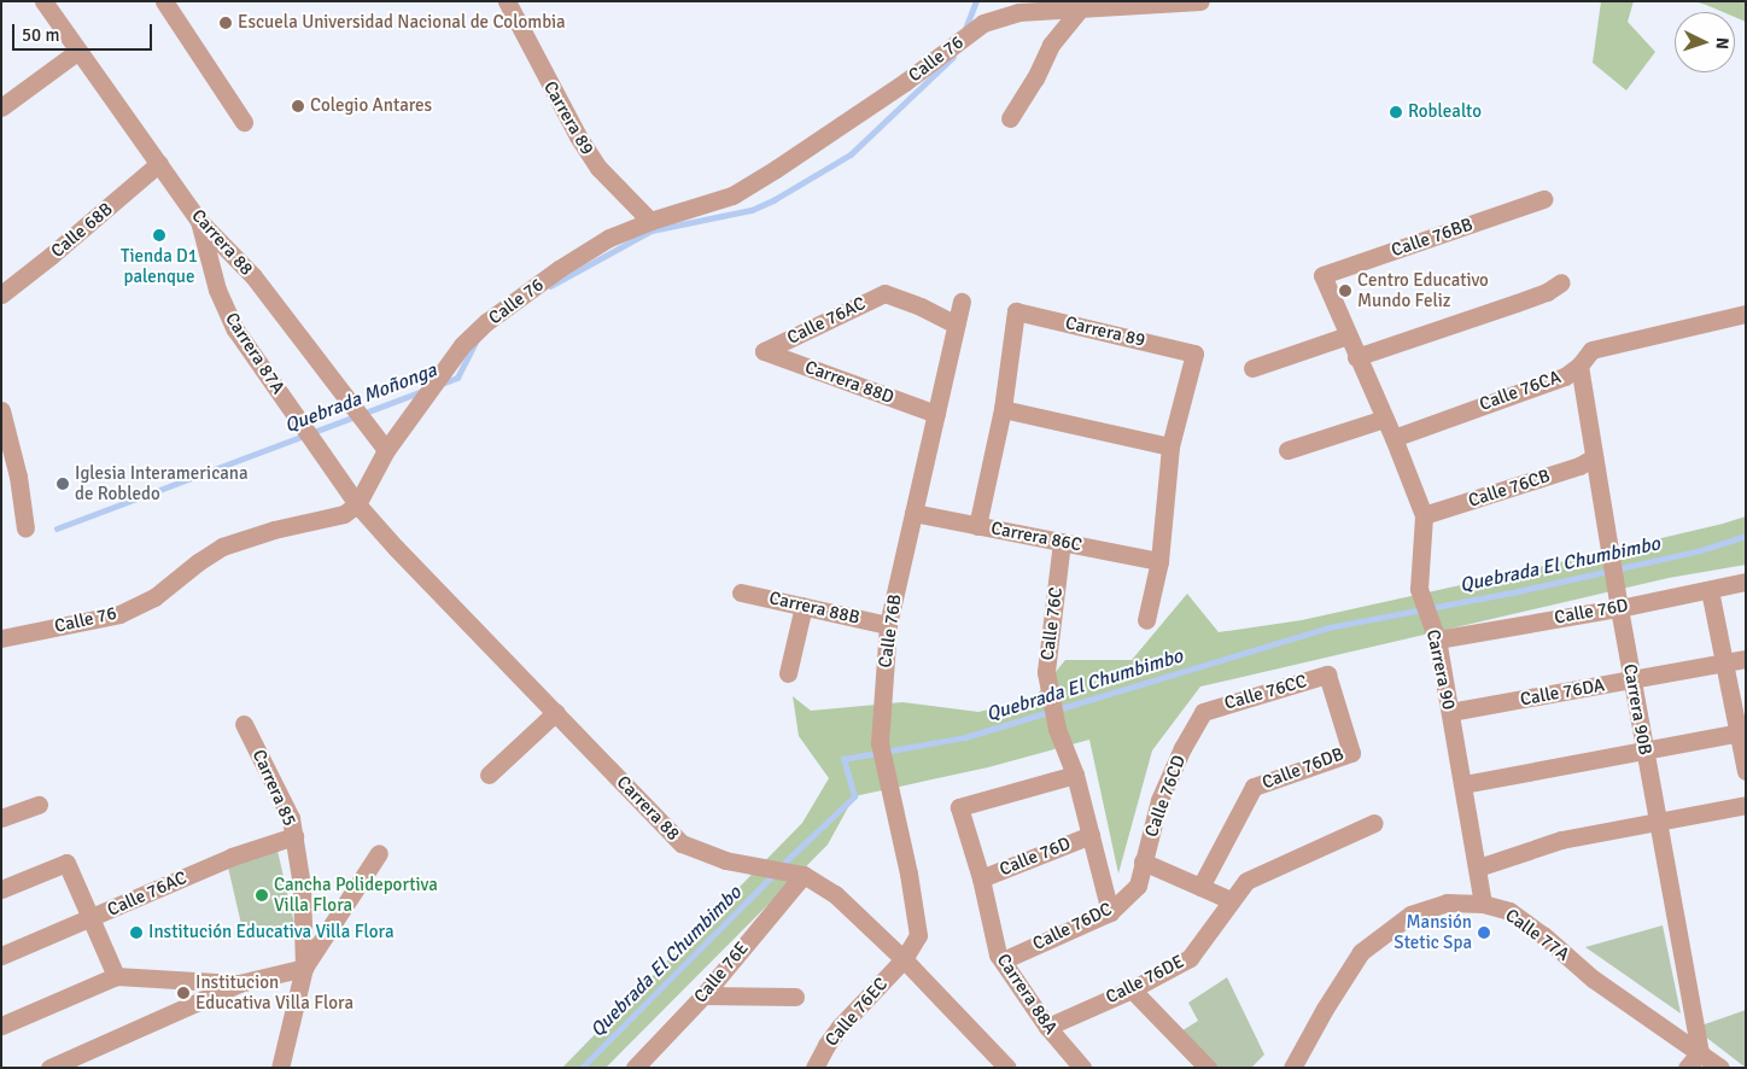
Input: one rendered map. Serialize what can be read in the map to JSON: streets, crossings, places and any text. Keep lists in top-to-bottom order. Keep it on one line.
{"streets":{"street":["Calle 76","Carrera 89","Calle 68B","Calle 76BB","Carrera 88","Calle 76AC","Carrera 87A","Carrera 88D","Calle 76CA","Calle 76CB","Carrera 86C","Carrera 88B","Calle 76D","Calle 76C","Calle 76B","Carrera 90","Calle 76CC","Calle 76DA","Carrera 90B","Calle 76DB","Carrera 85","Calle 76CD","Calle 76DC","Calle 77A","Calle 76E","Calle 76DE","Carrera 88A","Calle 76EC"]},"crossings":[["Calle 76","Carrera 89"],["Calle 76","Carrera 88"],["Calle 76","Carrera 87A"],["Calle 68B","Carrera 88"],["Calle 76BB","Carrera 90"],["Carrera 88","Carrera 87A"],["Carrera 88","Calle 76B"],["Carrera 88","Calle 76E"],["Carrera 88","Calle 76EC"],["Calle 76AC","Carrera 88D"],["Calle 76AC","Calle 76B"],["Calle 76AC","Carrera 85"],["Carrera 88D","Calle 76B"],["Calle 76CA","Carrera 90"],["Calle 76CA","Carrera 90B"],["Calle 76CB","Carrera 90"],["Calle 76CB","Carrera 90B"],["Carrera 86C","Calle 76C"],["Carrera 86C","Calle 76B"],["Carrera 88B","Calle 76B"],["Calle 76D","Carrera 90"],["Calle 76D","Carrera 90B"],["Calle 76D","Carrera 88A"],["Calle 76C","Carrera 88A"],["Calle 76B","Calle 76EC"],["Carrera 90","Calle 76DA"],["Carrera 90","Calle 77A"],["Calle 76CC","Calle 76DB"],["Calle 76CC","Calle 76CD"],["Calle 76DA","Carrera 90B"],["Carrera 90B","Calle 77A"],["Calle 76CD","Calle 76DC"],["Calle 76DC","Carrera 88A"],["Calle 76DE","Carrera 88A"]],"water":["Quebrada Moñonga","Quebrada El Chumbimbo"],"places":["Escuela Universidad Nacional de Colombia","Colegio Antares","Roblealto","Tienda D1 palenque","Centro Educativo Mundo Feliz","Iglesia Interamericana de Robledo","Cancha Polideportiva Villa Flora","Institución Educativa Villa Flora","Mansión Stetic Spa","Institucion Educativa Villa Flora"],"scale_bar":"50 m","north":"right"}
